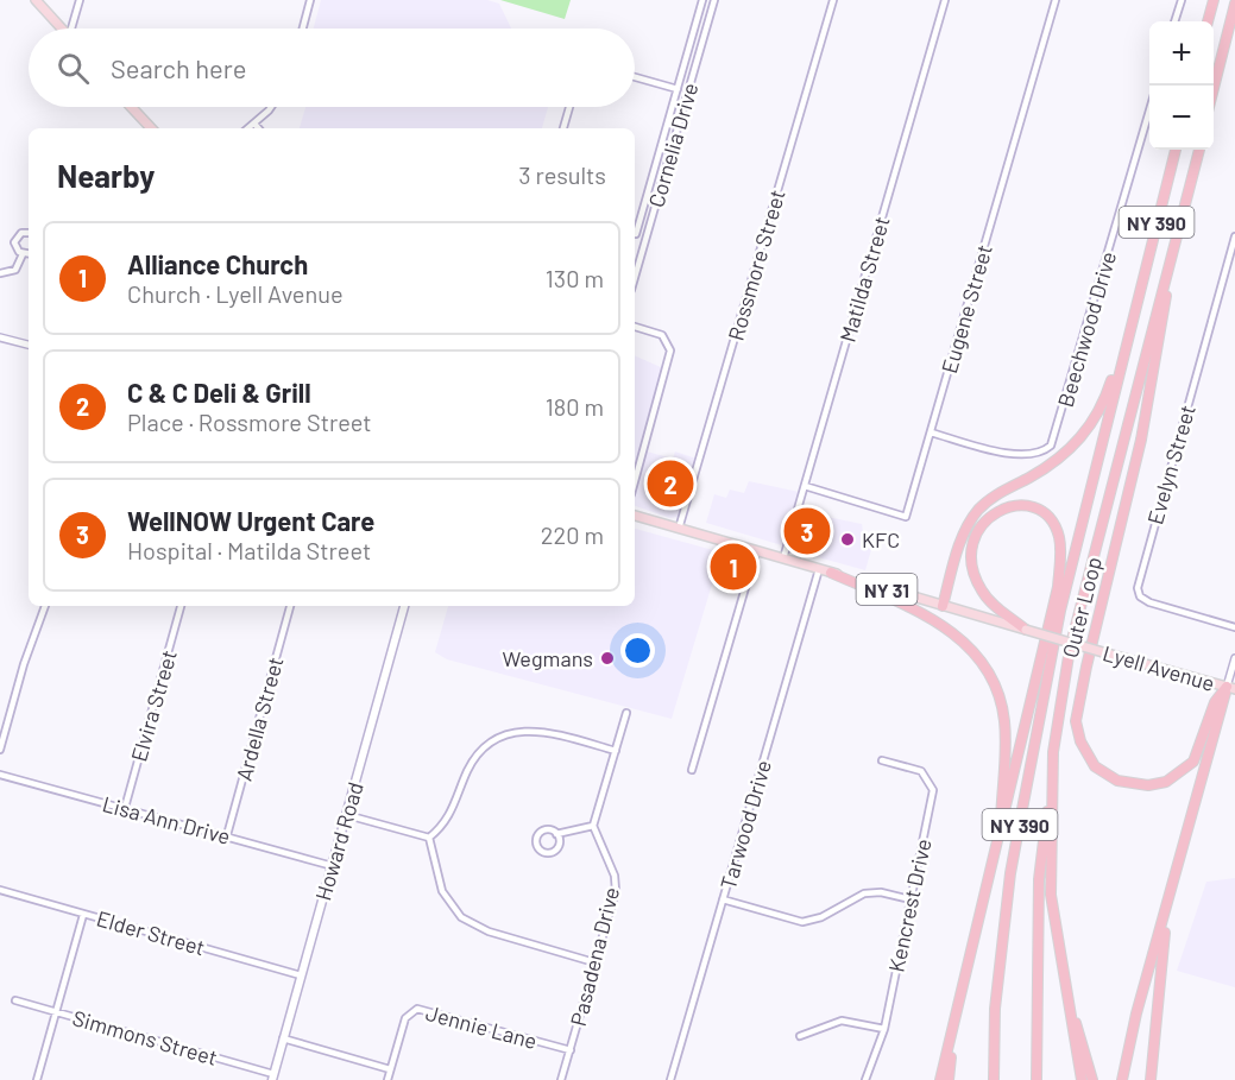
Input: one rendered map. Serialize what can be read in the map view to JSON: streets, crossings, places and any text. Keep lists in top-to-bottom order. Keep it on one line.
{"streets":{"highway":["NY 390","Outer Loop"],"main road":["NY 31","Lyell Avenue","Howard Road"],"street":["Cornelia Drive","Rossmore Street","Matilda Street","Eugene Street","Beechwood Drive","Evelyn Street","Elvira Street","Ardella Street","Lisa Ann Drive","Tarwood Drive","Kencrest Drive","Elder Street","Pasadena Drive","Jennie Lane","Simmons Street"]},"crossings":[["Rossmore Street","Lyell Avenue"],["Matilda Street","Eugene Street"],["Matilda Street","Lyell Avenue"],["Eugene Street","Beechwood Drive"],["Lyell Avenue","Tarwood Drive"],["Elvira Street","Lisa Ann Drive"],["Ardella Street","Lisa Ann Drive"],["Lisa Ann Drive","Howard Road"],["Howard Road","Elder Street"],["Howard Road","Simmons Street"],["Pasadena Drive","Jennie Lane"]],"places":["KFC","Wegmans"],"page":{"map_buttons":["+","−"],"search":"Search here","heading":["Nearby","3 results"],"list":[{"mark":"1","name":"Alliance Church","note":"Church · Lyell Avenue","value":"130 m"},{"mark":"2","name":"C & C Deli & Grill","note":"Place · Rossmore Street","value":"180 m"},{"mark":"3","name":"WellNOW Urgent Care","note":"Hospital · Matilda Street","value":"220 m"}],"pins":["2","3","1"]}}
